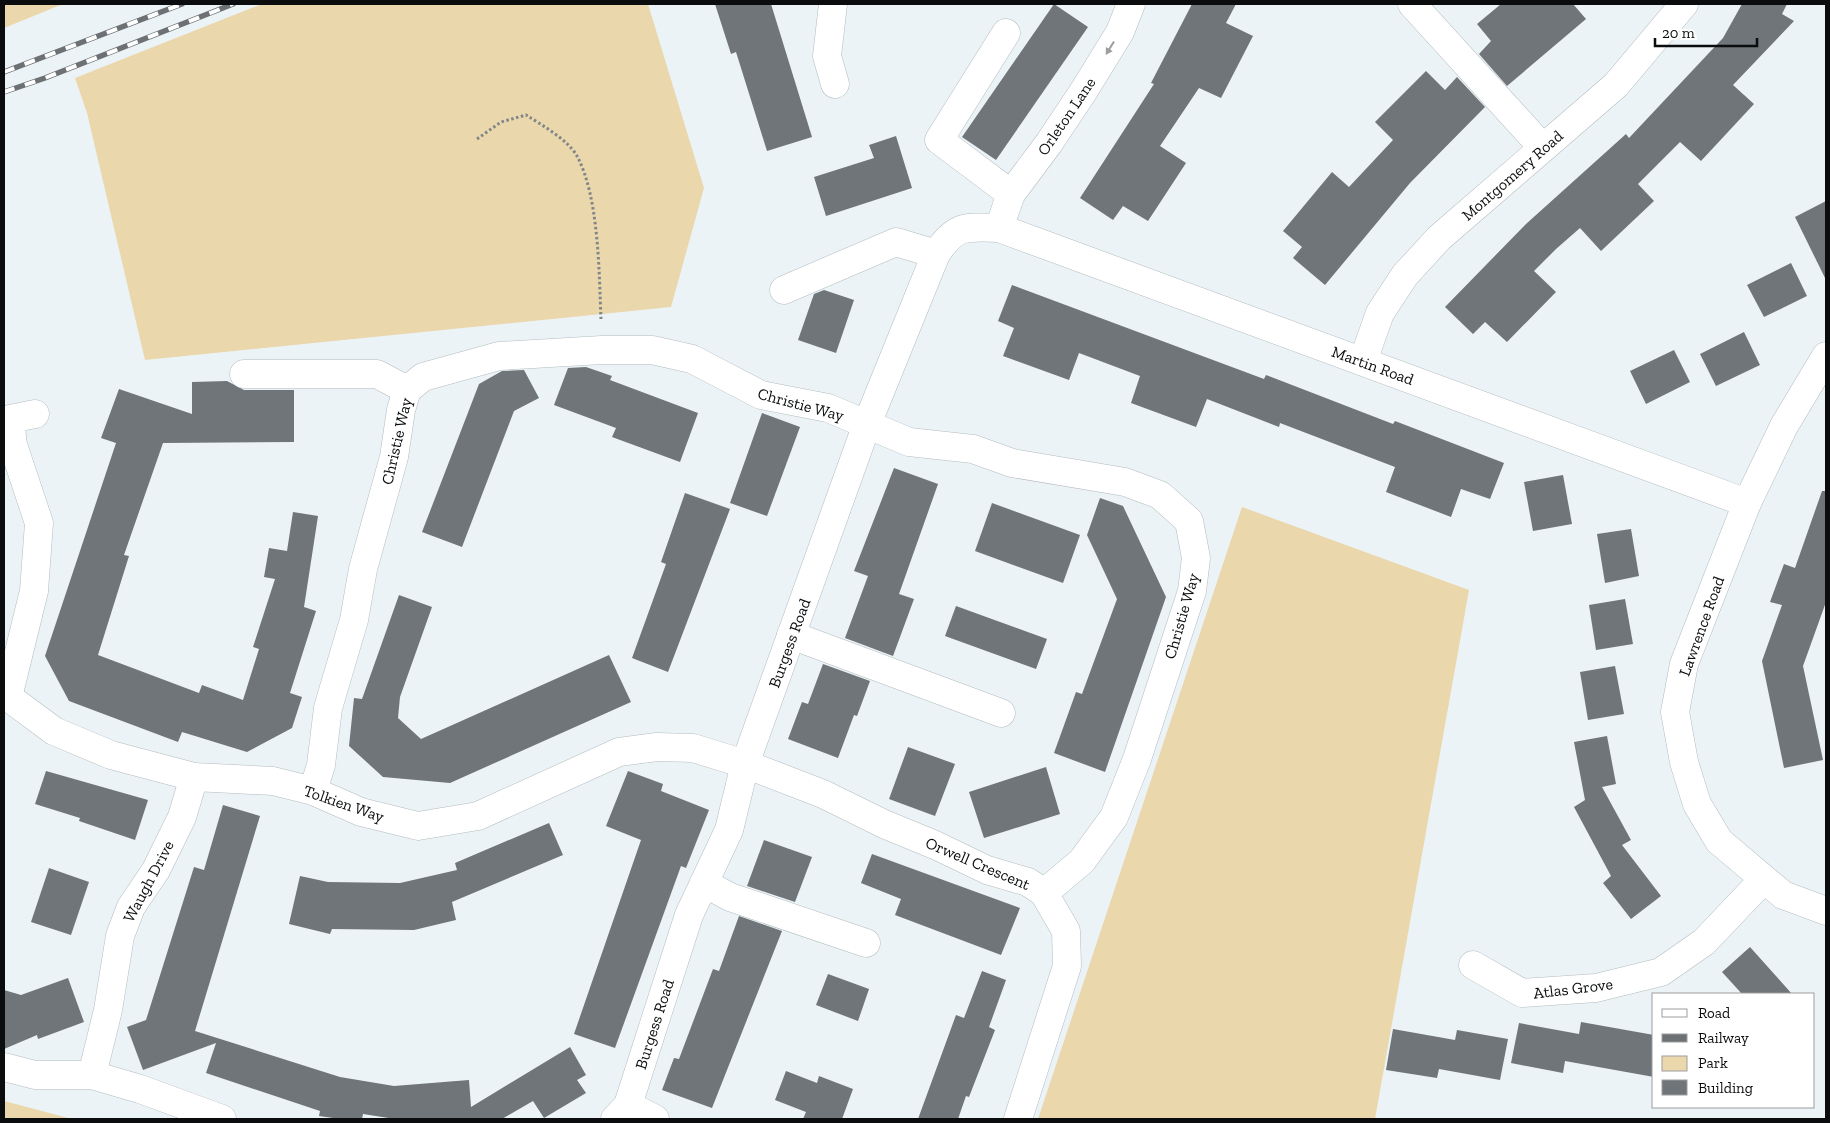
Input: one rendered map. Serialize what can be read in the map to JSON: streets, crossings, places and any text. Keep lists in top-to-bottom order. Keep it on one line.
{"streets":{"street":["Orleton Lane","Montgomery Road","Martin Road","Christie Way","Lawrence Road","Burgess Road","Tolkien Way","Orwell Crescent","Waugh Drive","Atlas Grove"]},"crossings":[["Orleton Lane","Martin Road"],["Orleton Lane","Burgess Road"],["Montgomery Road","Martin Road"],["Martin Road","Lawrence Road"],["Martin Road","Burgess Road"],["Christie Way","Burgess Road"],["Christie Way","Tolkien Way"],["Christie Way","Orwell Crescent"],["Lawrence Road","Atlas Grove"],["Burgess Road","Tolkien Way"],["Burgess Road","Orwell Crescent"],["Tolkien Way","Orwell Crescent"],["Tolkien Way","Waugh Drive"]],"one_way":["Orleton Lane"],"legend":["Road","Railway","Park","Building"],"scale_bar":"20 m"}
